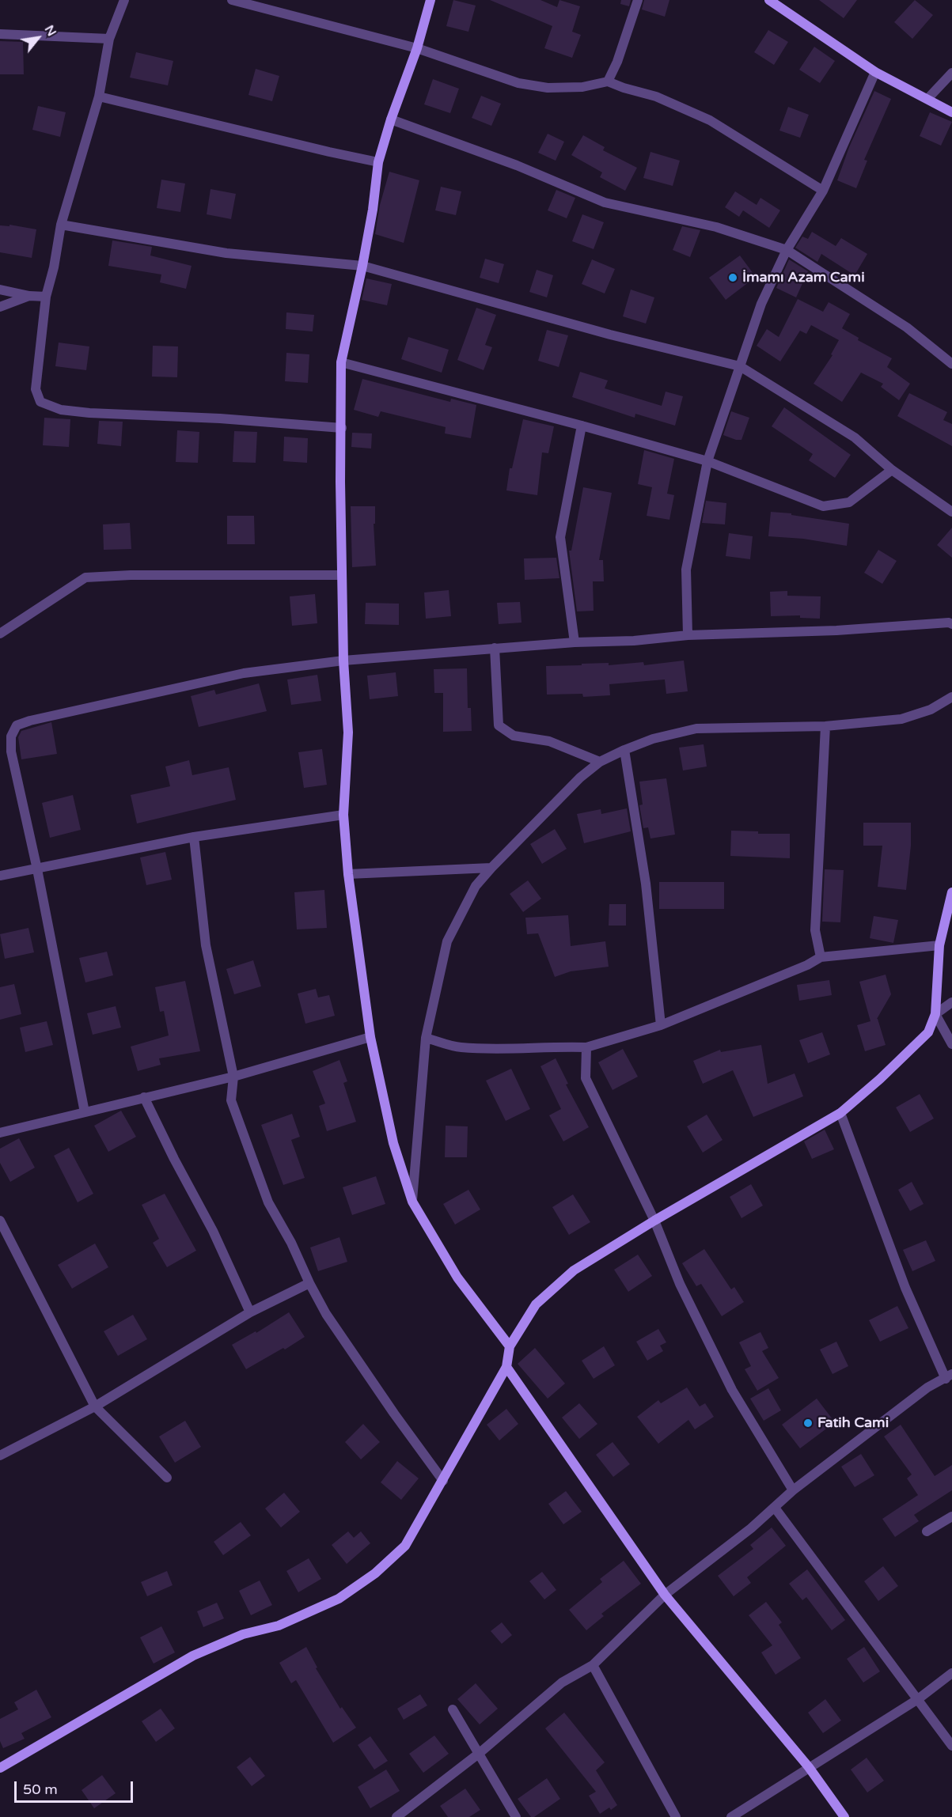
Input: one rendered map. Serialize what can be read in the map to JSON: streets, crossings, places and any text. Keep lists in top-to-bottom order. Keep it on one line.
{"places":["İmamı Azam Cami","Fatih Cami"],"scale_bar":"50 m","north":"top right"}
